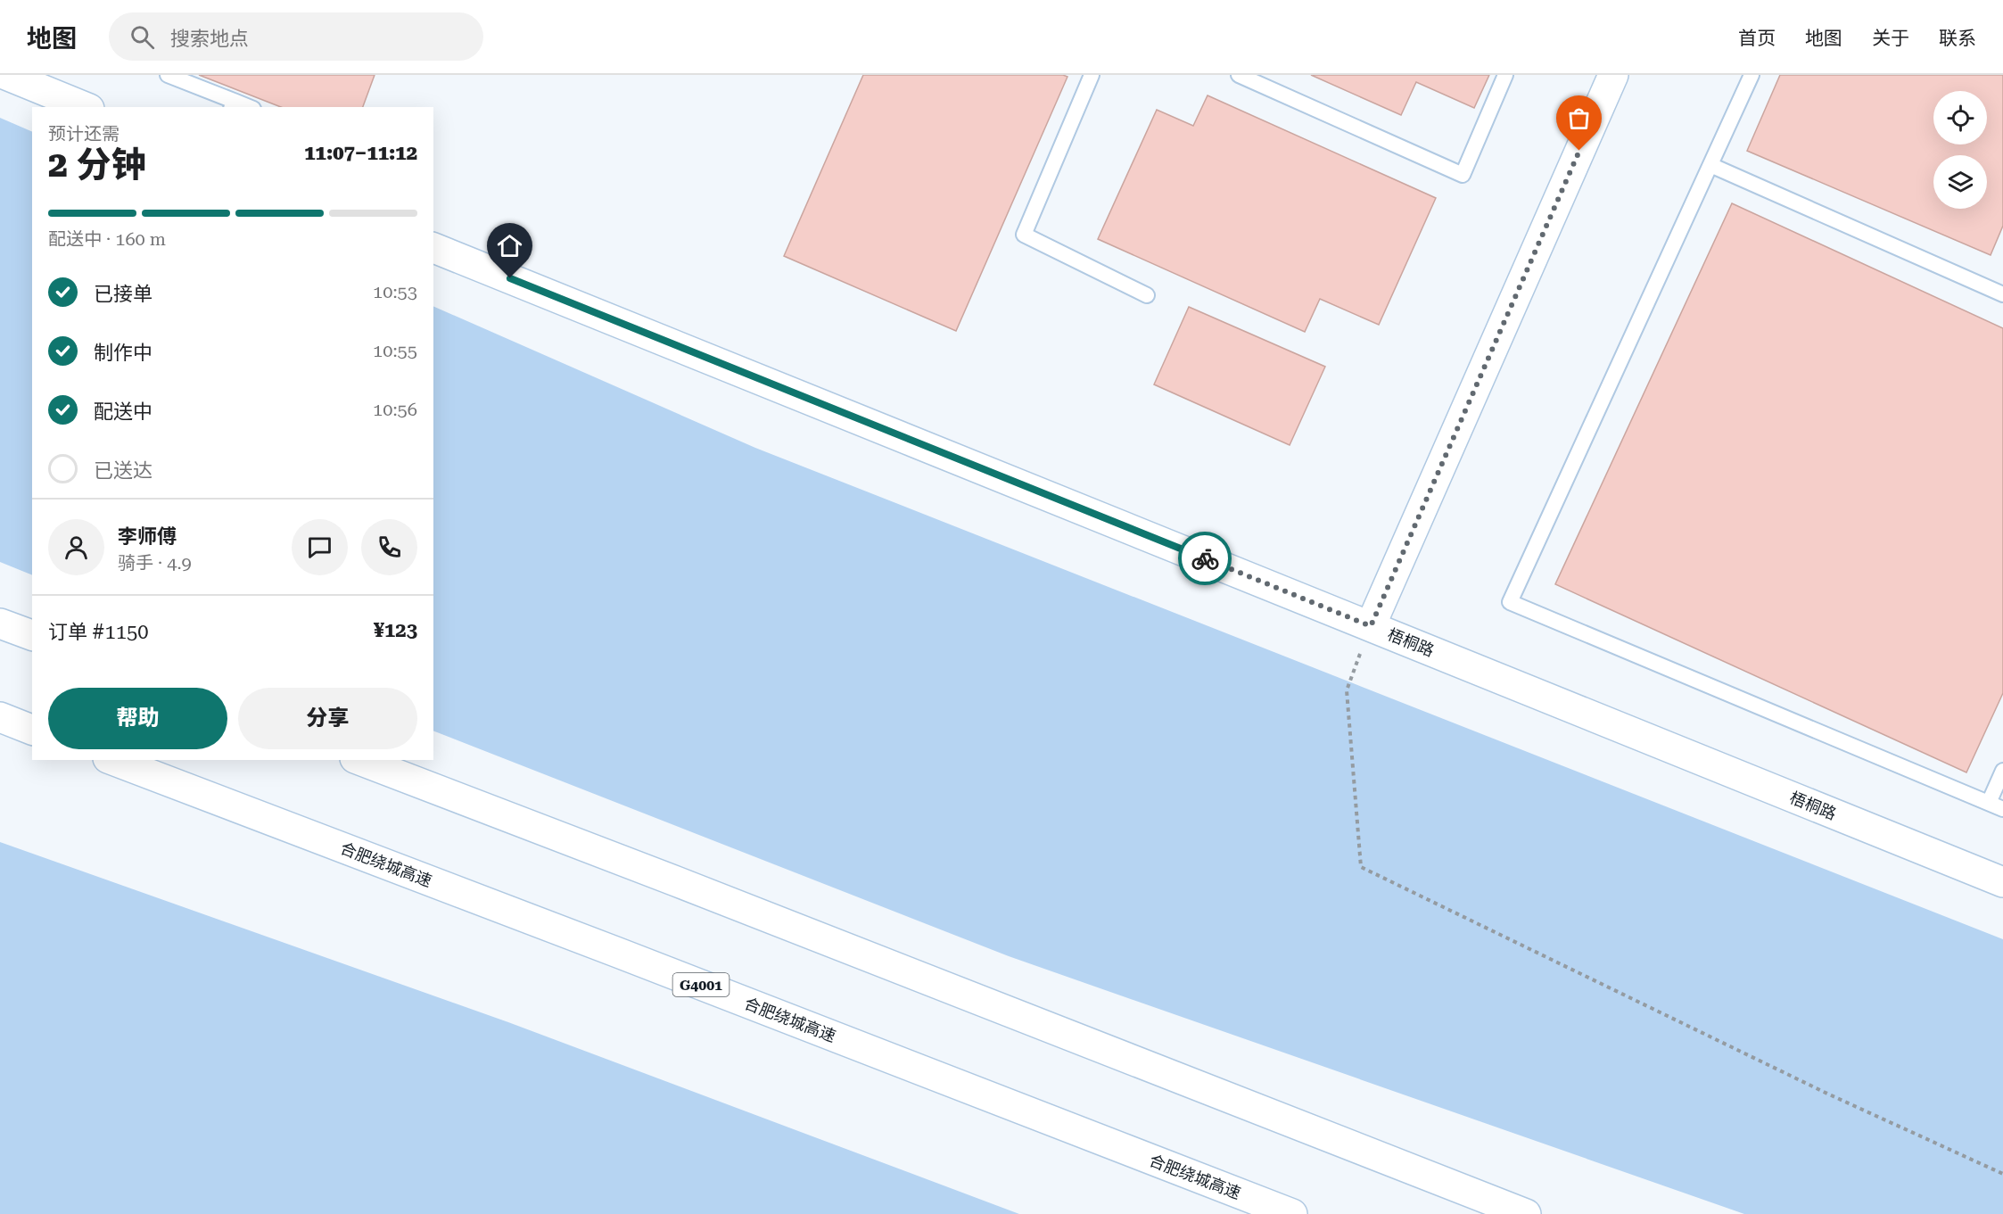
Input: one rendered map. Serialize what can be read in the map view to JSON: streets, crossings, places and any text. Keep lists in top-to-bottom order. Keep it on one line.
{"streets":{"main road":["梧桐路","合肥绕城高速","G4001"]},"page":{"header":"地图","search":"搜索地点","nav":["首页","地图","关于","联系"],"heading":["2 分钟","预计还需","11:07–11:12"],"panel":["李师傅","骑手 · 4.9","订单 #1150","¥123"],"bar":"配送中 · 160 m","list":[["已接单","10:53"],["制作中","10:55"],["配送中","10:56"],"已送达"],"buttons":["帮助","分享"]}}
